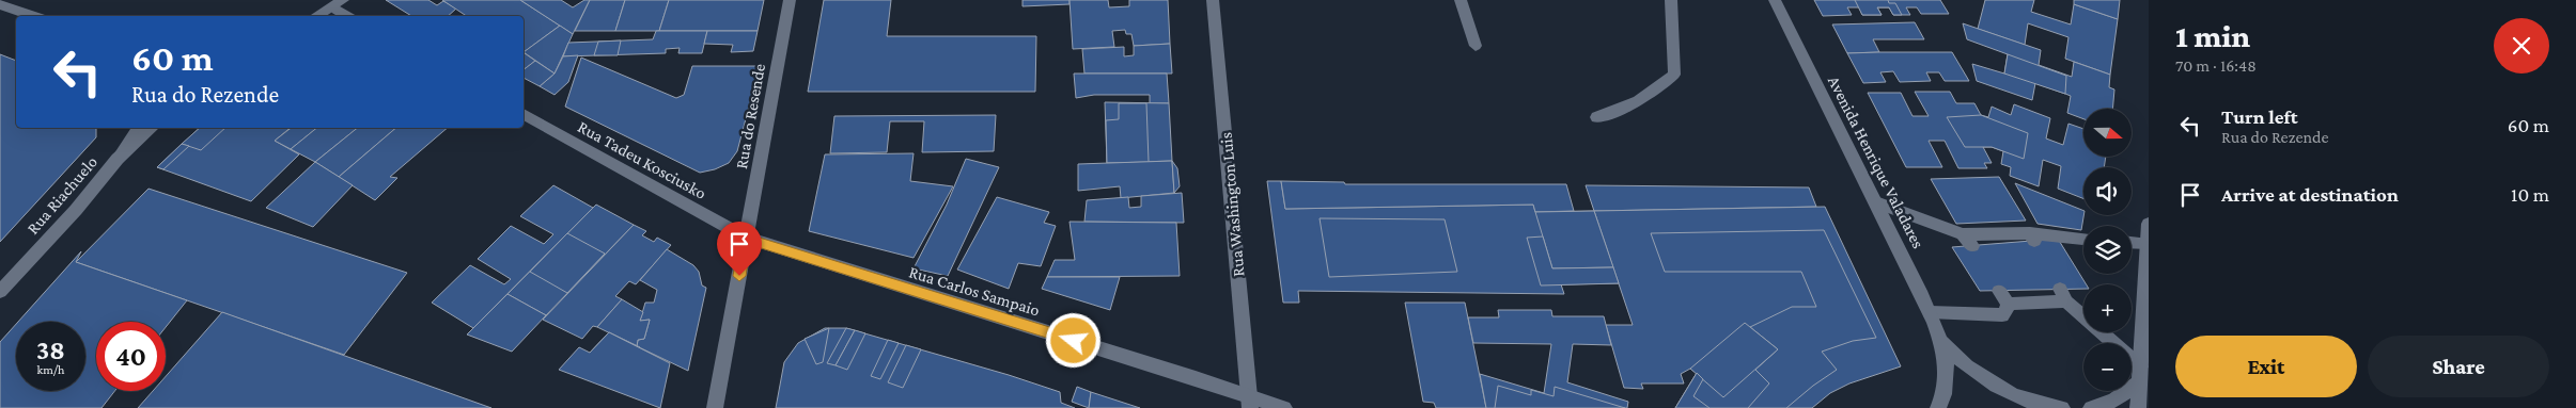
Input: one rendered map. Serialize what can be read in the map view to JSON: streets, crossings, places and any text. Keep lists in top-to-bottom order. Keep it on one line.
{"streets":{"street":["Rua do Resende","Rua Tadeu Kosciusko","Avenida Henrique Valadares","Rua Riachuelo","Rua Washington Luis","Rua Carlos Sampaio"]},"crossings":[["Rua do Resende","Rua Tadeu Kosciusko"],["Rua do Resende","Rua Carlos Sampaio"],["Rua Tadeu Kosciusko","Rua Carlos Sampaio"],["Rua Washington Luis","Rua Carlos Sampaio"]],"north":"right","page":{"heading":["1 min","70 m · 16:48"],"turn":["60 m","Rua do Rezende"],"list":[{"name":"Turn left","note":"Rua do Rezende","value":"60 m"},{"name":"Arrive at destination","value":"10 m"}],"map_buttons":["+","−"],"speed":"38 km/h","limit":"40","buttons":["Exit","Share"]}}
